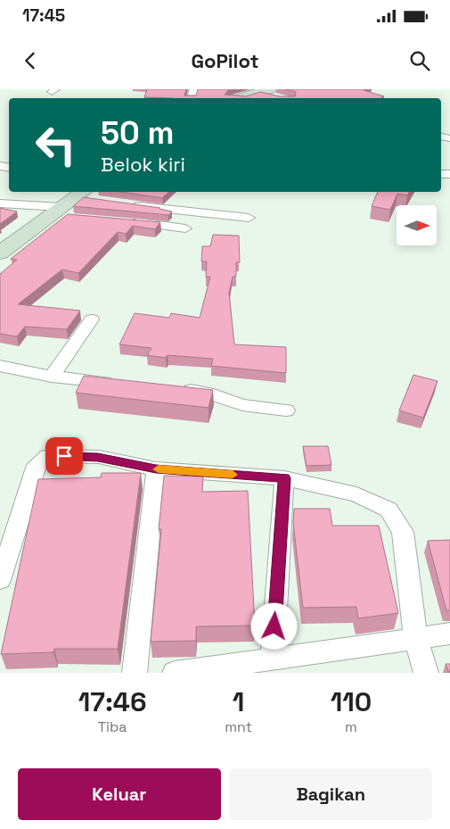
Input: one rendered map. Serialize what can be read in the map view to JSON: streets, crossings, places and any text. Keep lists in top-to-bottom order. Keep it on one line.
{"north":"right","page":{"status":"17:45","header":"GoPilot","turn":["50 m","Belok kiri"],"eta":["17:46","Tiba","1","mnt","110","m"],"buttons":["Keluar","Bagikan"]}}
